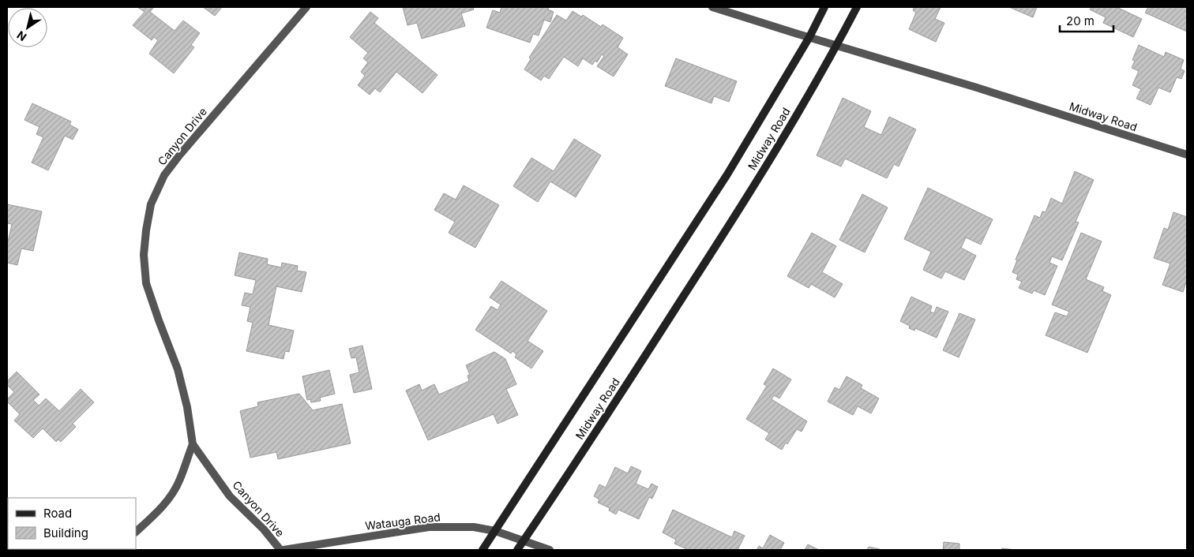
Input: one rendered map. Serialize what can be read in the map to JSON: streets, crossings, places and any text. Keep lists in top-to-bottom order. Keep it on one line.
{"streets":{"main road":["Midway Road"],"street":["Canyon Drive","Watauga Road"]},"crossings":[["Midway Road","Watauga Road"]],"legend":["Road","Building"],"scale_bar":"20 m","north":"bottom left"}
